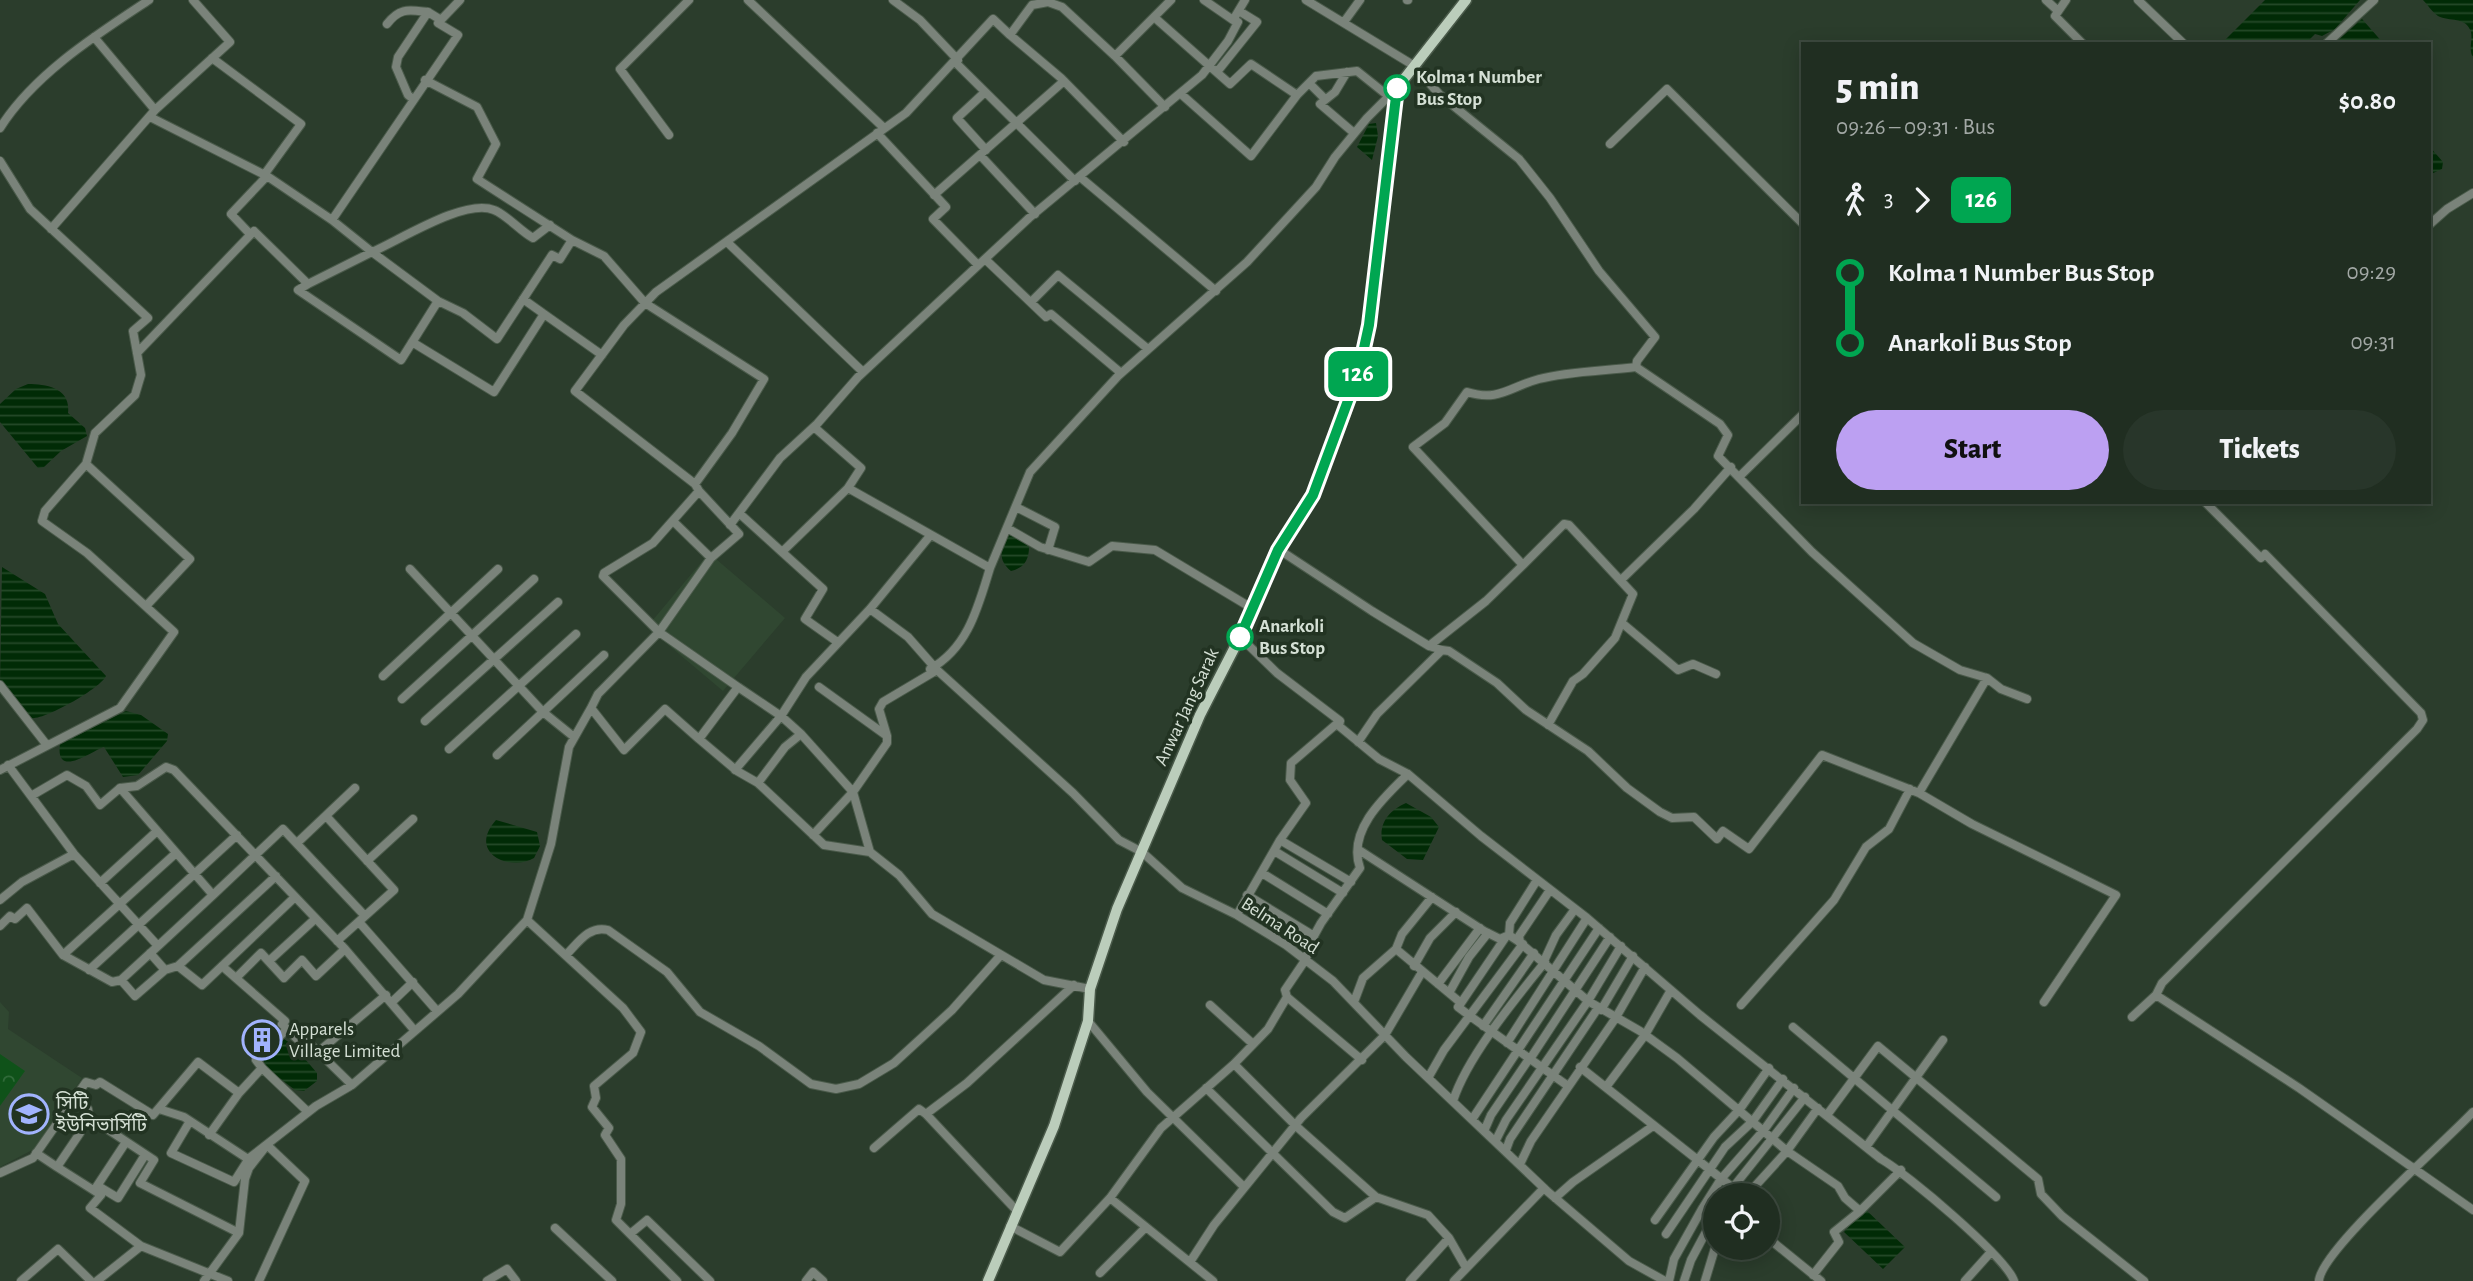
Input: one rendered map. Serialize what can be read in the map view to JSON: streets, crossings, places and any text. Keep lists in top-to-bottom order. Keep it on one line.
{"streets":{"main road":["Anwar Jang Sarak"],"street":["Belma Road"]},"crossings":[["Anwar Jang Sarak","Belma Road"]],"places":{"other":["Kolma 1 Number Bus Stop","Anarkoli Bus Stop"],"building":["Apparels Village Limited"],"school or university":["সিটি ইউনিভার্সিটি"]},"lines":["bus line 126"],"page":{"on_map":"126","heading":["5 min","09:26 – 09:31 · Bus","$0.80"],"legs":["3","126"],"list":[{"name":"Kolma 1 Number Bus Stop","value":"09:29"},{"name":"Anarkoli Bus Stop","value":"09:31"}],"buttons":["Start","Tickets"]}}
